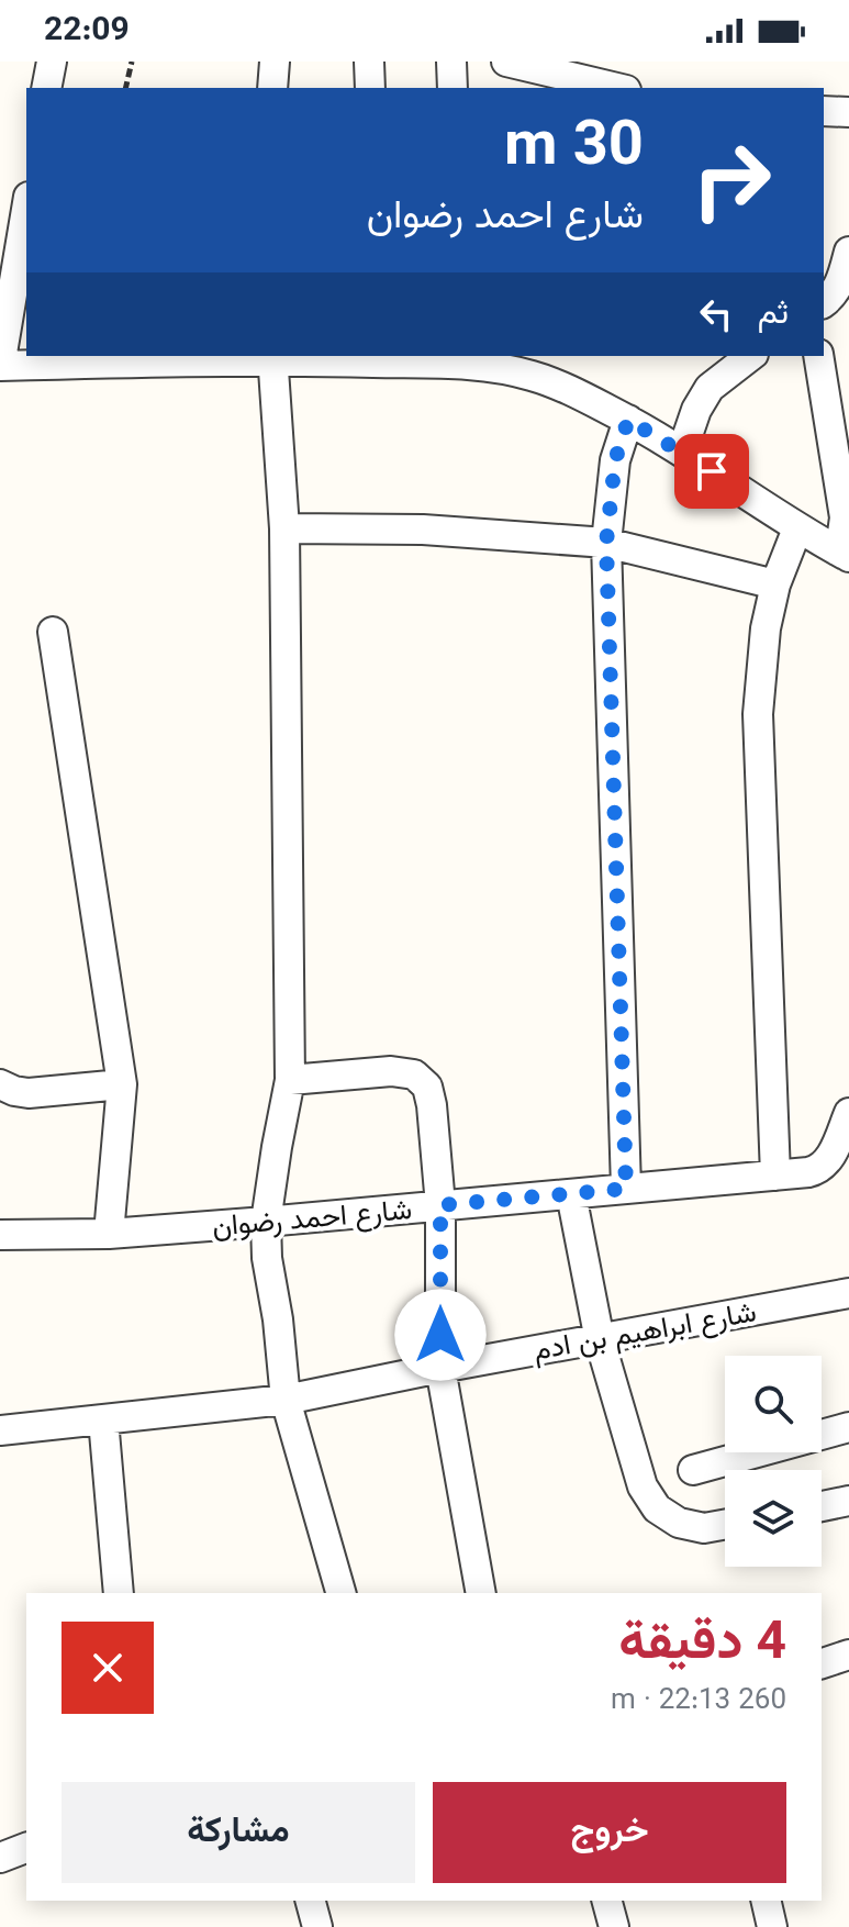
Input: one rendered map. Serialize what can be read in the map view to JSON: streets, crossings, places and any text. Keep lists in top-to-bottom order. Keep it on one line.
{"streets":{"street":["شارع احمد رضوان","شارع ابراهيم بن ادم"]},"page":{"status":"22:09","turn":["30 m","شارع احمد رضوان"],"then":"ثم","heading":["4 دقيقة","260 m · 22:13"],"buttons":["خروج","مشاركة"]}}
